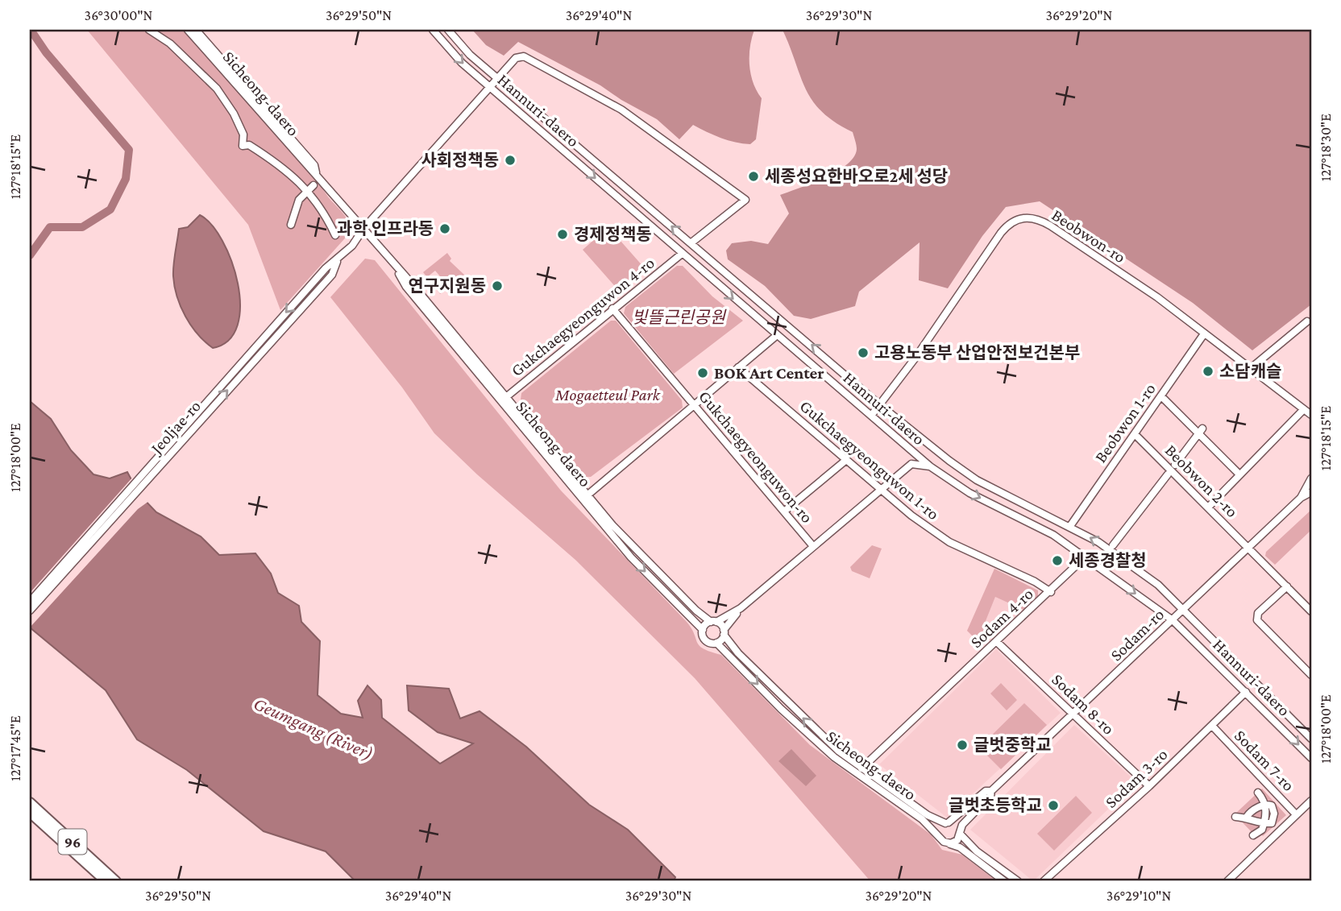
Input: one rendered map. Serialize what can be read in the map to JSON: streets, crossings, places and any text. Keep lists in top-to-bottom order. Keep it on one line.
{"streets":{"main road":["96"],"street":["Sicheong-daero","Hannuri-daero","Beobwon-ro","Gukchaegyeonguwon 4-ro","Beobwon 1-ro","Jeoljae-ro","Gukchaegyeonguwon-ro","Gukchaegyeonguwon 1-ro","Beobwon 2-ro","Sodam 4-ro","Sodam-ro","Sodam 8-ro","Sodam 7-ro","Sodam 3-ro"]},"crossings":[["Sicheong-daero","Gukchaegyeonguwon 4-ro"],["Sicheong-daero","Jeoljae-ro"],["Sicheong-daero","Sodam 4-ro"],["Sicheong-daero","Sodam-ro"],["Hannuri-daero","Beobwon-ro"],["Hannuri-daero","Gukchaegyeonguwon 4-ro"],["Hannuri-daero","Beobwon 1-ro"],["Hannuri-daero","Jeoljae-ro"],["Hannuri-daero","Sodam 4-ro"],["Hannuri-daero","Sodam-ro"],["Hannuri-daero","Sodam 3-ro"],["Beobwon-ro","Beobwon 1-ro"],["Gukchaegyeonguwon 4-ro","Gukchaegyeonguwon-ro"],["Beobwon 1-ro","Beobwon 2-ro"],["Gukchaegyeonguwon 1-ro","Sodam 4-ro"],["Beobwon 2-ro","Sodam-ro"],["Sodam 4-ro","Sodam 8-ro"],["Sodam-ro","Sodam 8-ro"],["Sodam 8-ro","Sodam 3-ro"],["Sodam 7-ro","Sodam 3-ro"]],"water":["Geumgang (River)"],"parks":["빛뜰근린공원","Mogaetteul Park"],"places":["사회정책동","세종성요한바오로2세 성당","과학 인프라동","경제정책동","연구지원동","고용노동부 산업안전보건본부","소담캐슬","BOK Art Center","세종경찰청","글벗중학교","글벗초등학교"],"coordinates":["36°30'00\"N","36°29'50\"N","36°29'40\"N","36°29'30\"N","36°29'20\"N","127°18'30\"E","127°18'15\"E","127°18'00\"E","127°17'45\"E","36°29'10\"N"]}
